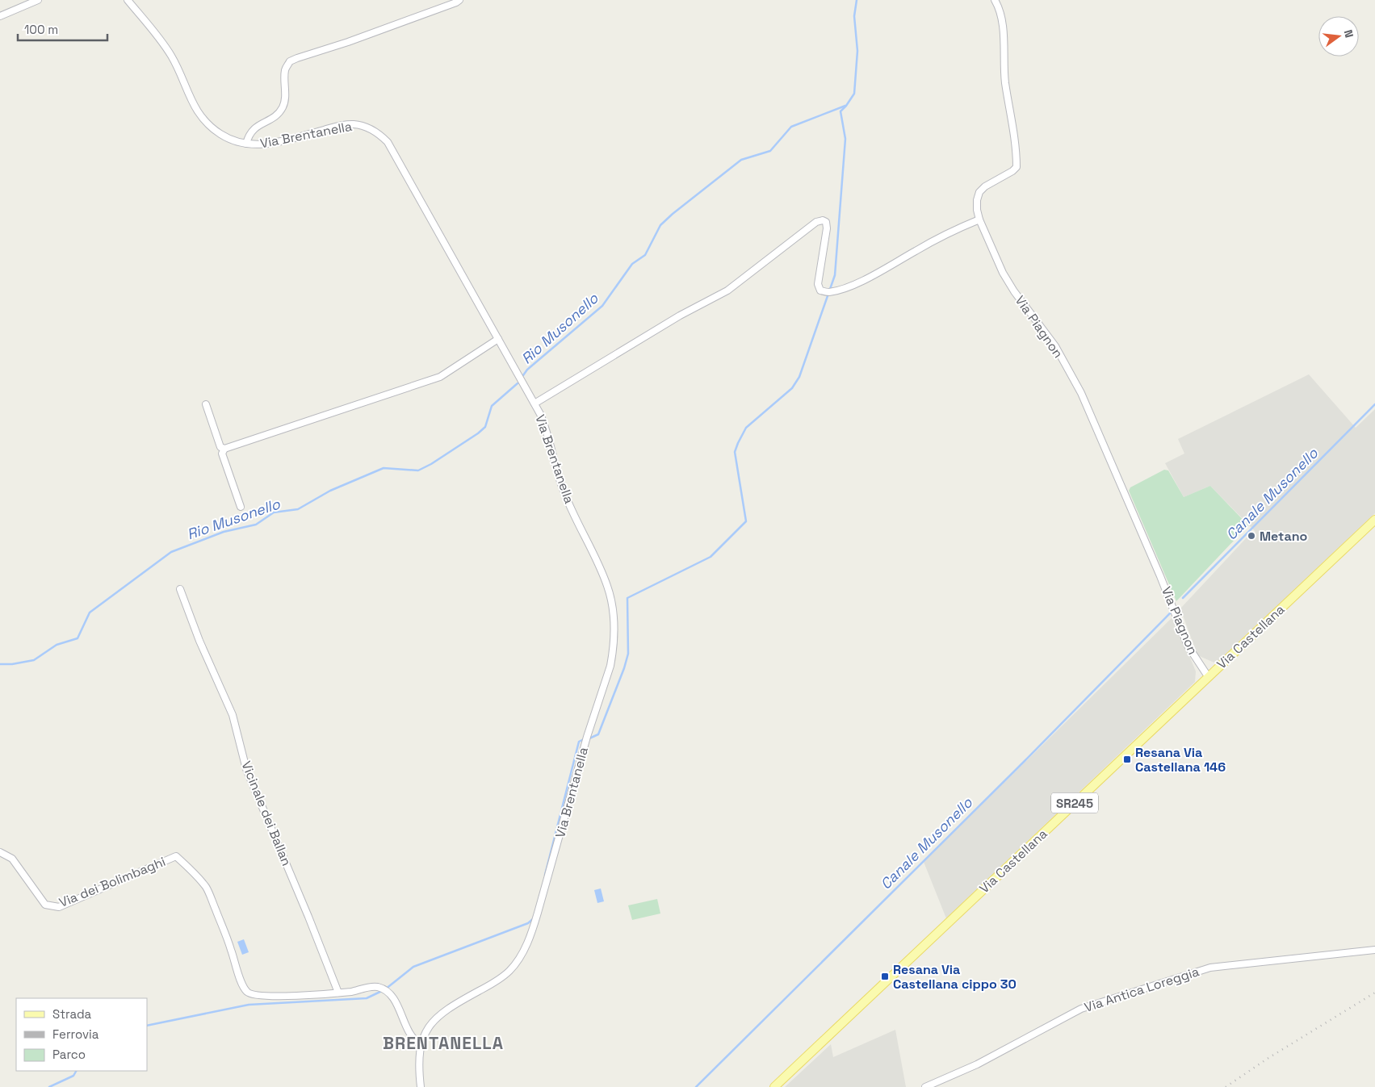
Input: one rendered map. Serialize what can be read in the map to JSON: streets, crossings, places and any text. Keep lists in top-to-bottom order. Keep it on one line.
{"streets":{"main road":["Via Castellana","SR245"],"street":["Via Brentanella","Via Piagnon","Vicinale dei Ballan","Via dei Bolimbaghi","Via Antica Loreggia"]},"crossings":[["Via Piagnon","Via Castellana"],["Vicinale dei Ballan","Via dei Bolimbaghi"]],"districts":["BRENTANELLA"],"water":["Rio Musonello","Canale Musonello"],"places":{"other":["Metano"],"transit":["Resana Via Castellana 146","Resana Via Castellana cippo 30"]},"legend":["Strada","Ferrovia","Parco"],"scale_bar":"100 m","north":"right"}
